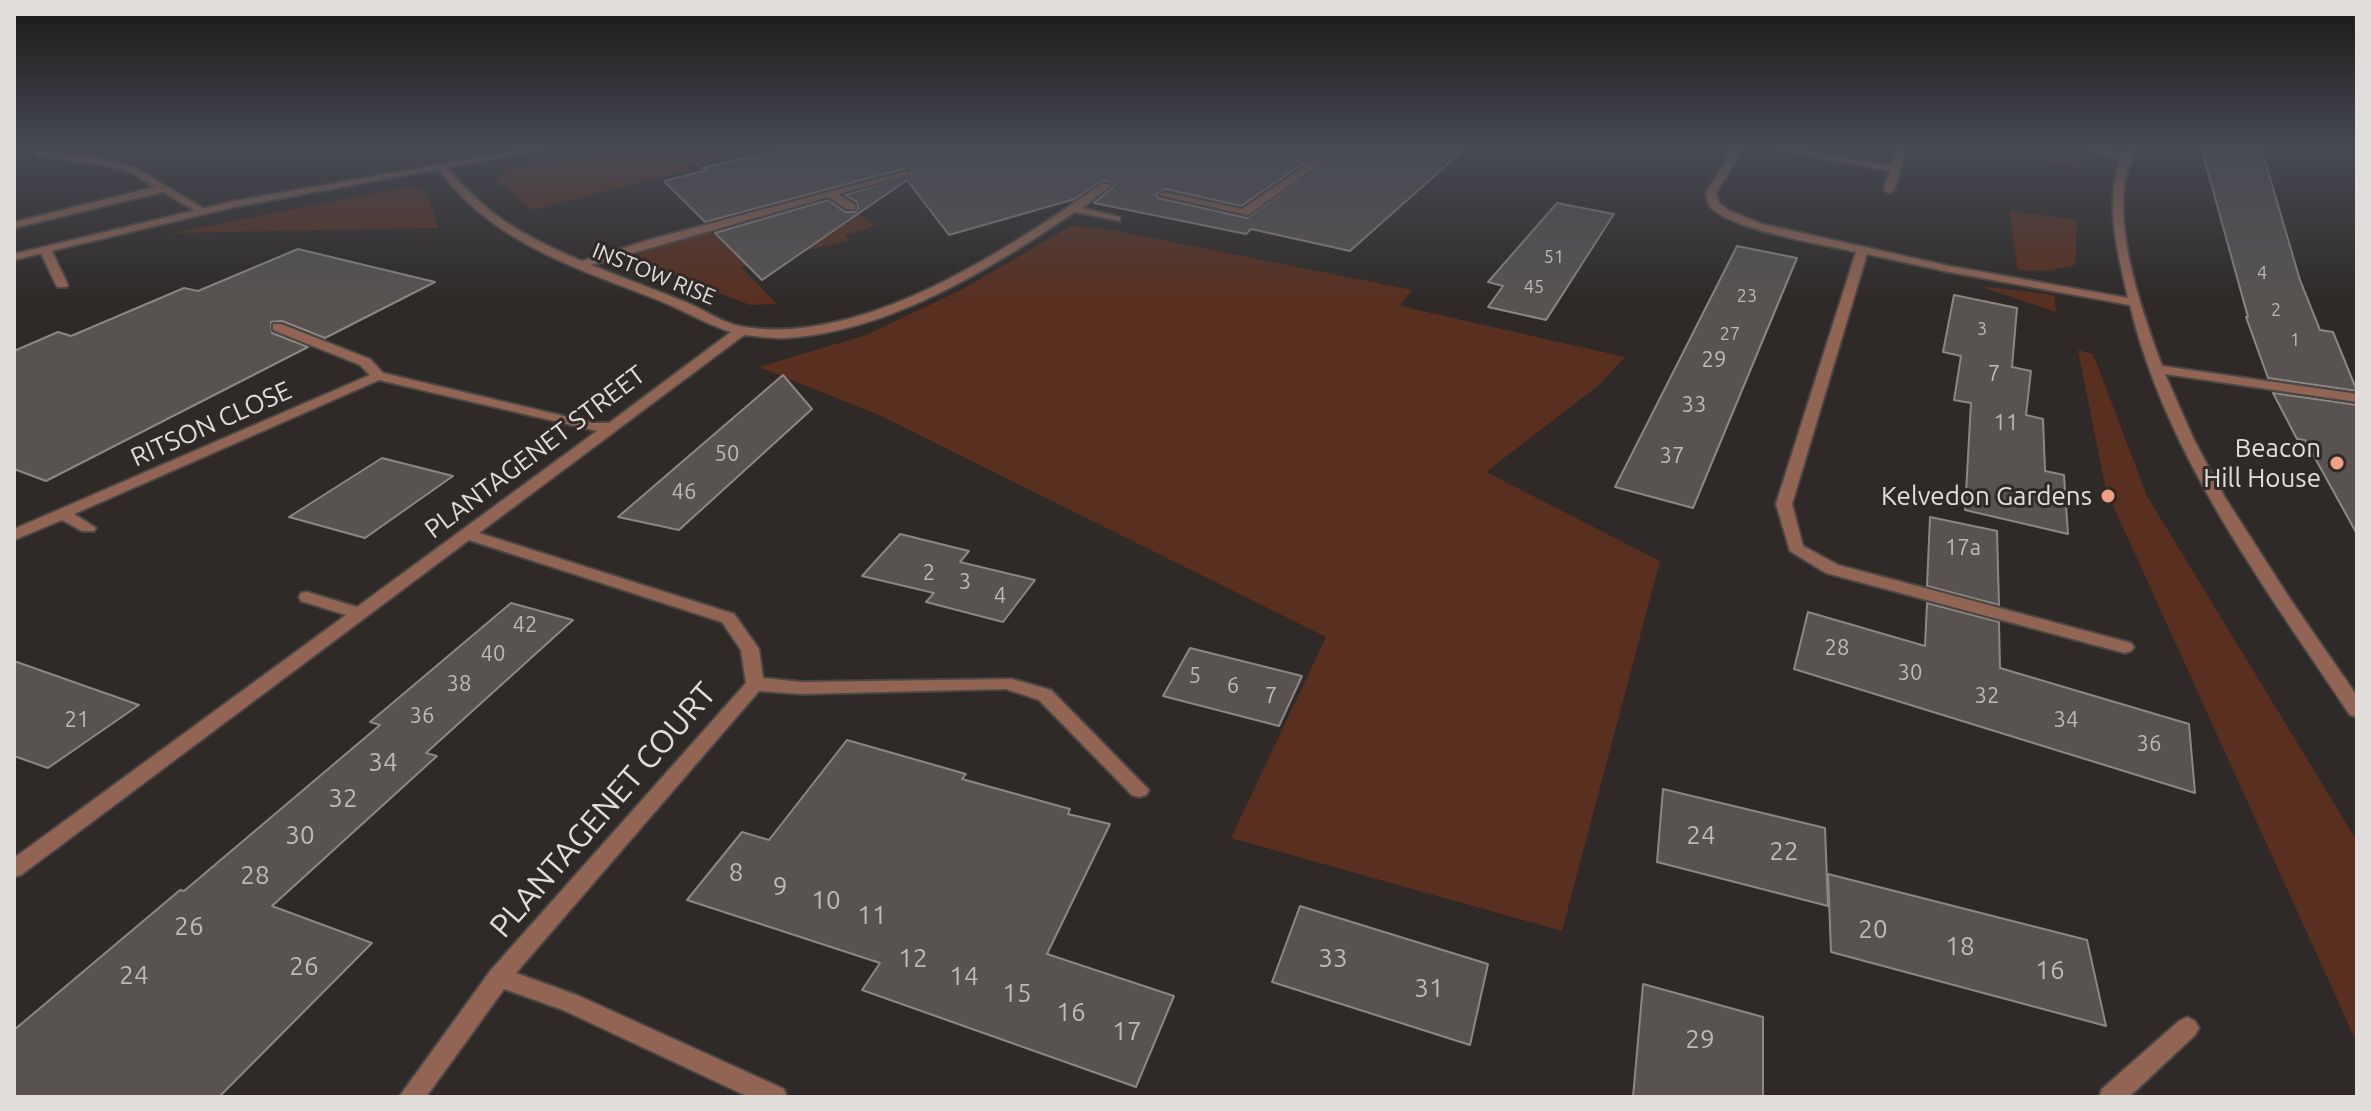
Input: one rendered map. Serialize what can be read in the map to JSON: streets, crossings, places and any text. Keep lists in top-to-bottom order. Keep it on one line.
{"streets":{"street":["INSTOW RISE","RITSON CLOSE","PLANTAGENET STREET","PLANTAGENET COURT"]},"crossings":[["INSTOW RISE","PLANTAGENET STREET"],["PLANTAGENET STREET","PLANTAGENET COURT"]],"places":["Beacon Hill House","Kelvedon Gardens"],"house_numbers":["51","4","45","23","2","3","27","1","29","7","33","11","50","37","46","17a","2","3","4","42","28","40","30","5","38","6","7","32","36","21","34","36","34","32","30","24","22","8","28","9","10","11","26","20","18","12","33","26","16","24","14","31","15","16","17","29"]}
